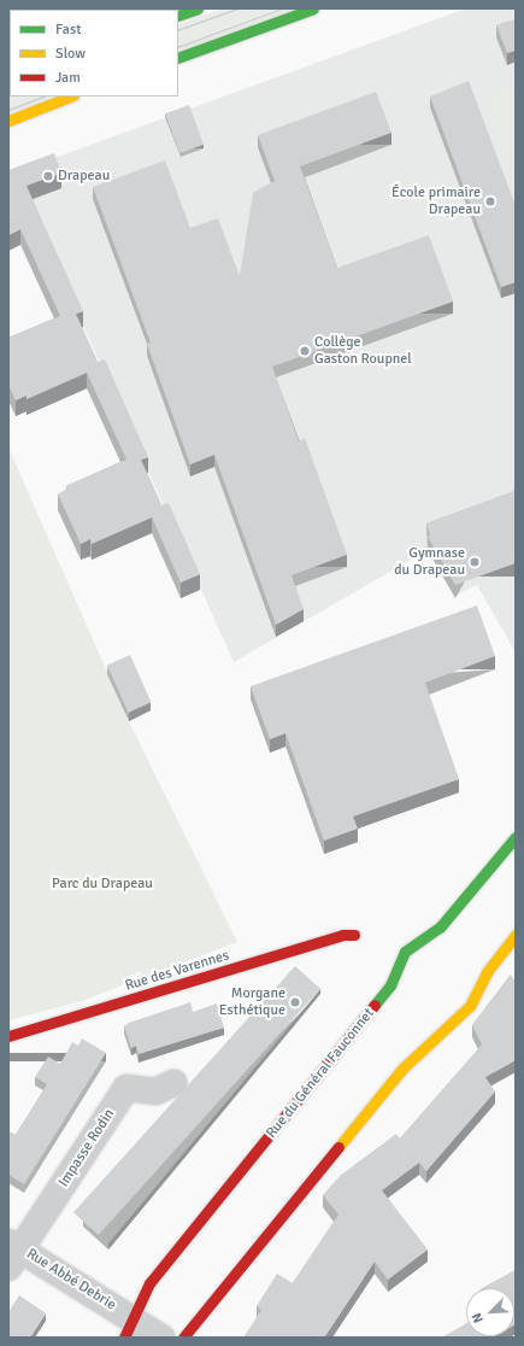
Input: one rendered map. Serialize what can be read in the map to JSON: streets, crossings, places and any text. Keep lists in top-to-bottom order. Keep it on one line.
{"streets":{"main road":["Rue des Varennes","Rue du Général Fauconnet"],"street":["Impasse Rodin","Rue Abbé Debrie"]},"crossings":[["Rue du Général Fauconnet","Rue Abbé Debrie"],["Impasse Rodin","Rue Abbé Debrie"]],"parks":["Parc du Drapeau"],"places":["Drapeau","École primaire Drapeau","Collège Gaston Roupnel","Gymnase du Drapeau","Morgane Esthétique"],"legend":["Fast","Slow","Jam"],"north":"bottom left"}
